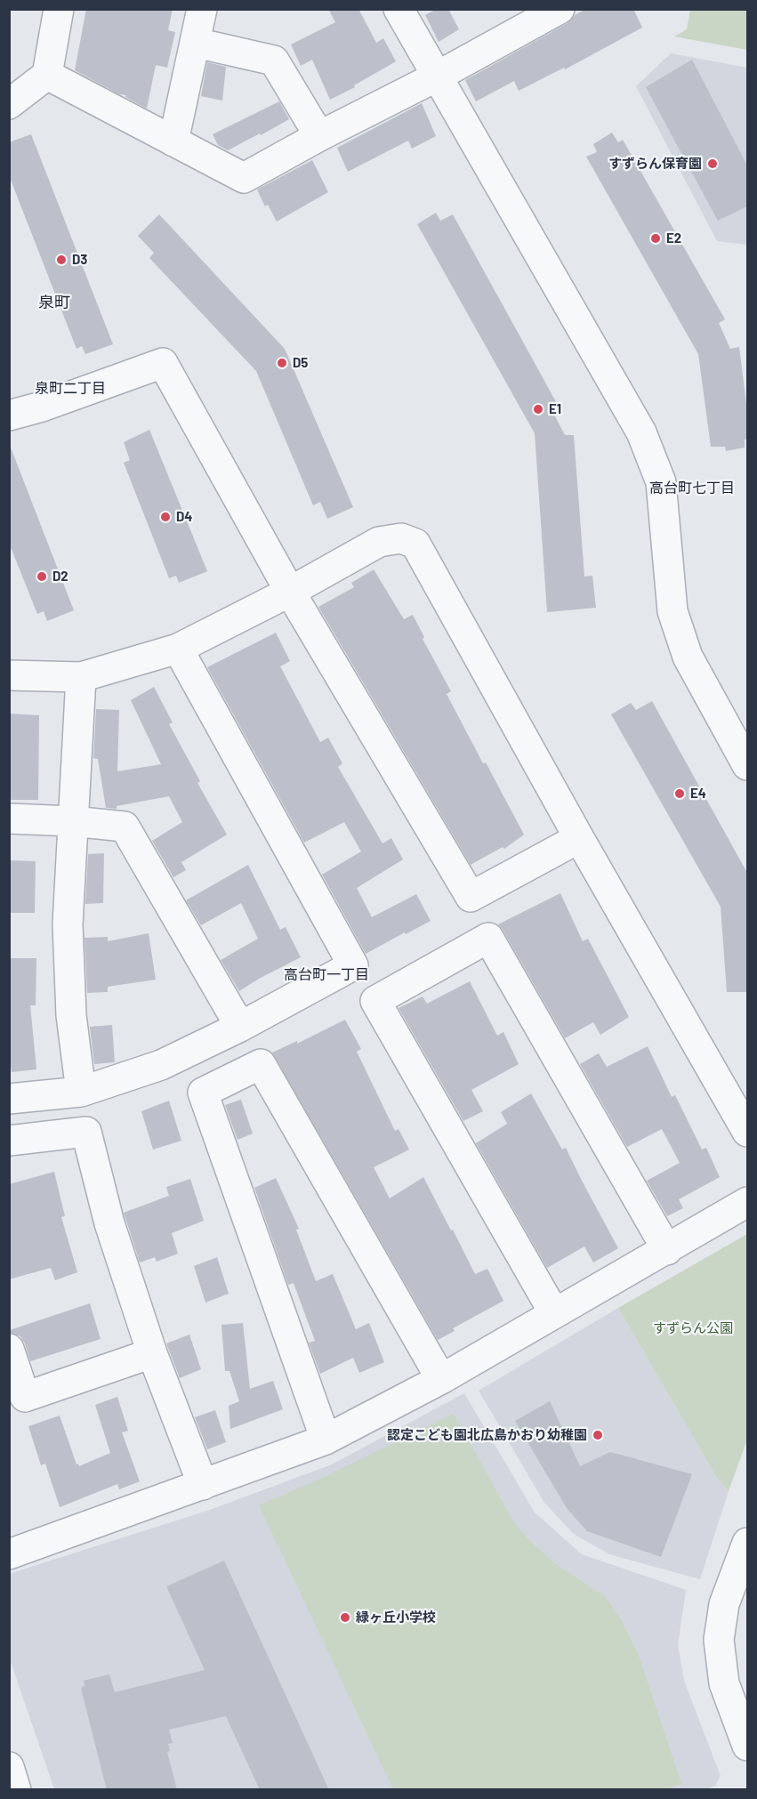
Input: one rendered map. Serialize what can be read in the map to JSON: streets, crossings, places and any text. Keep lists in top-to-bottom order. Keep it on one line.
{"districts":["泉町","泉町二丁目","高台町七丁目","高台町一丁目"],"parks":["すずらん公園"],"places":["すずらん保育園","E2","D3","D5","E1","D4","D2","E4","認定こども園北広島かおり幼稚園","緑ヶ丘小学校"]}
